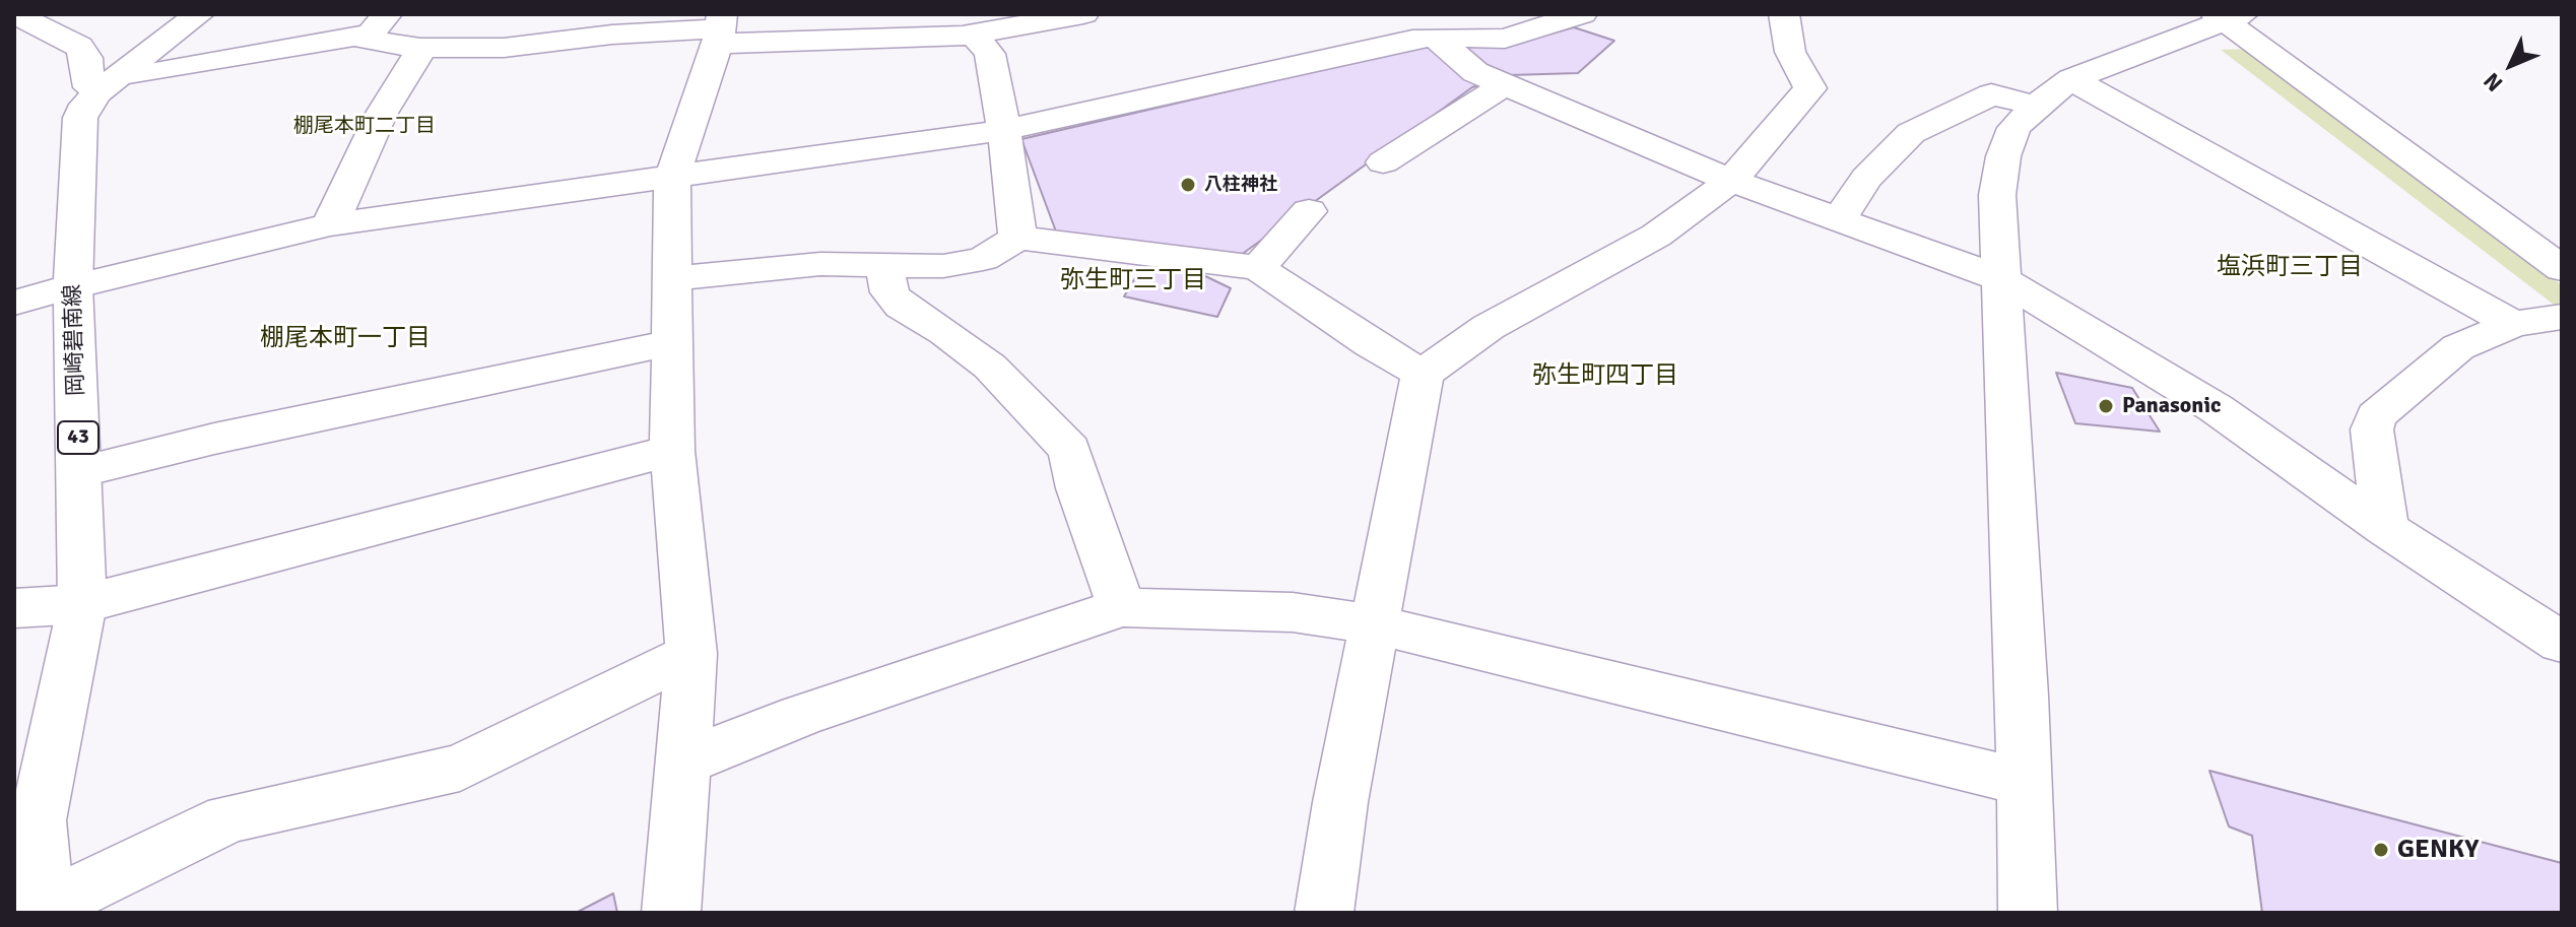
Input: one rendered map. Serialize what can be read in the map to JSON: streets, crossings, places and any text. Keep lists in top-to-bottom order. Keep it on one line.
{"streets":{"street":["岡崎碧南線","43"]},"districts":["棚尾本町二丁目","塩浜町三丁目","弥生町三丁目","棚尾本町一丁目","弥生町四丁目"],"places":["八柱神社","Panasonic","GENKY"],"north":"bottom left"}
